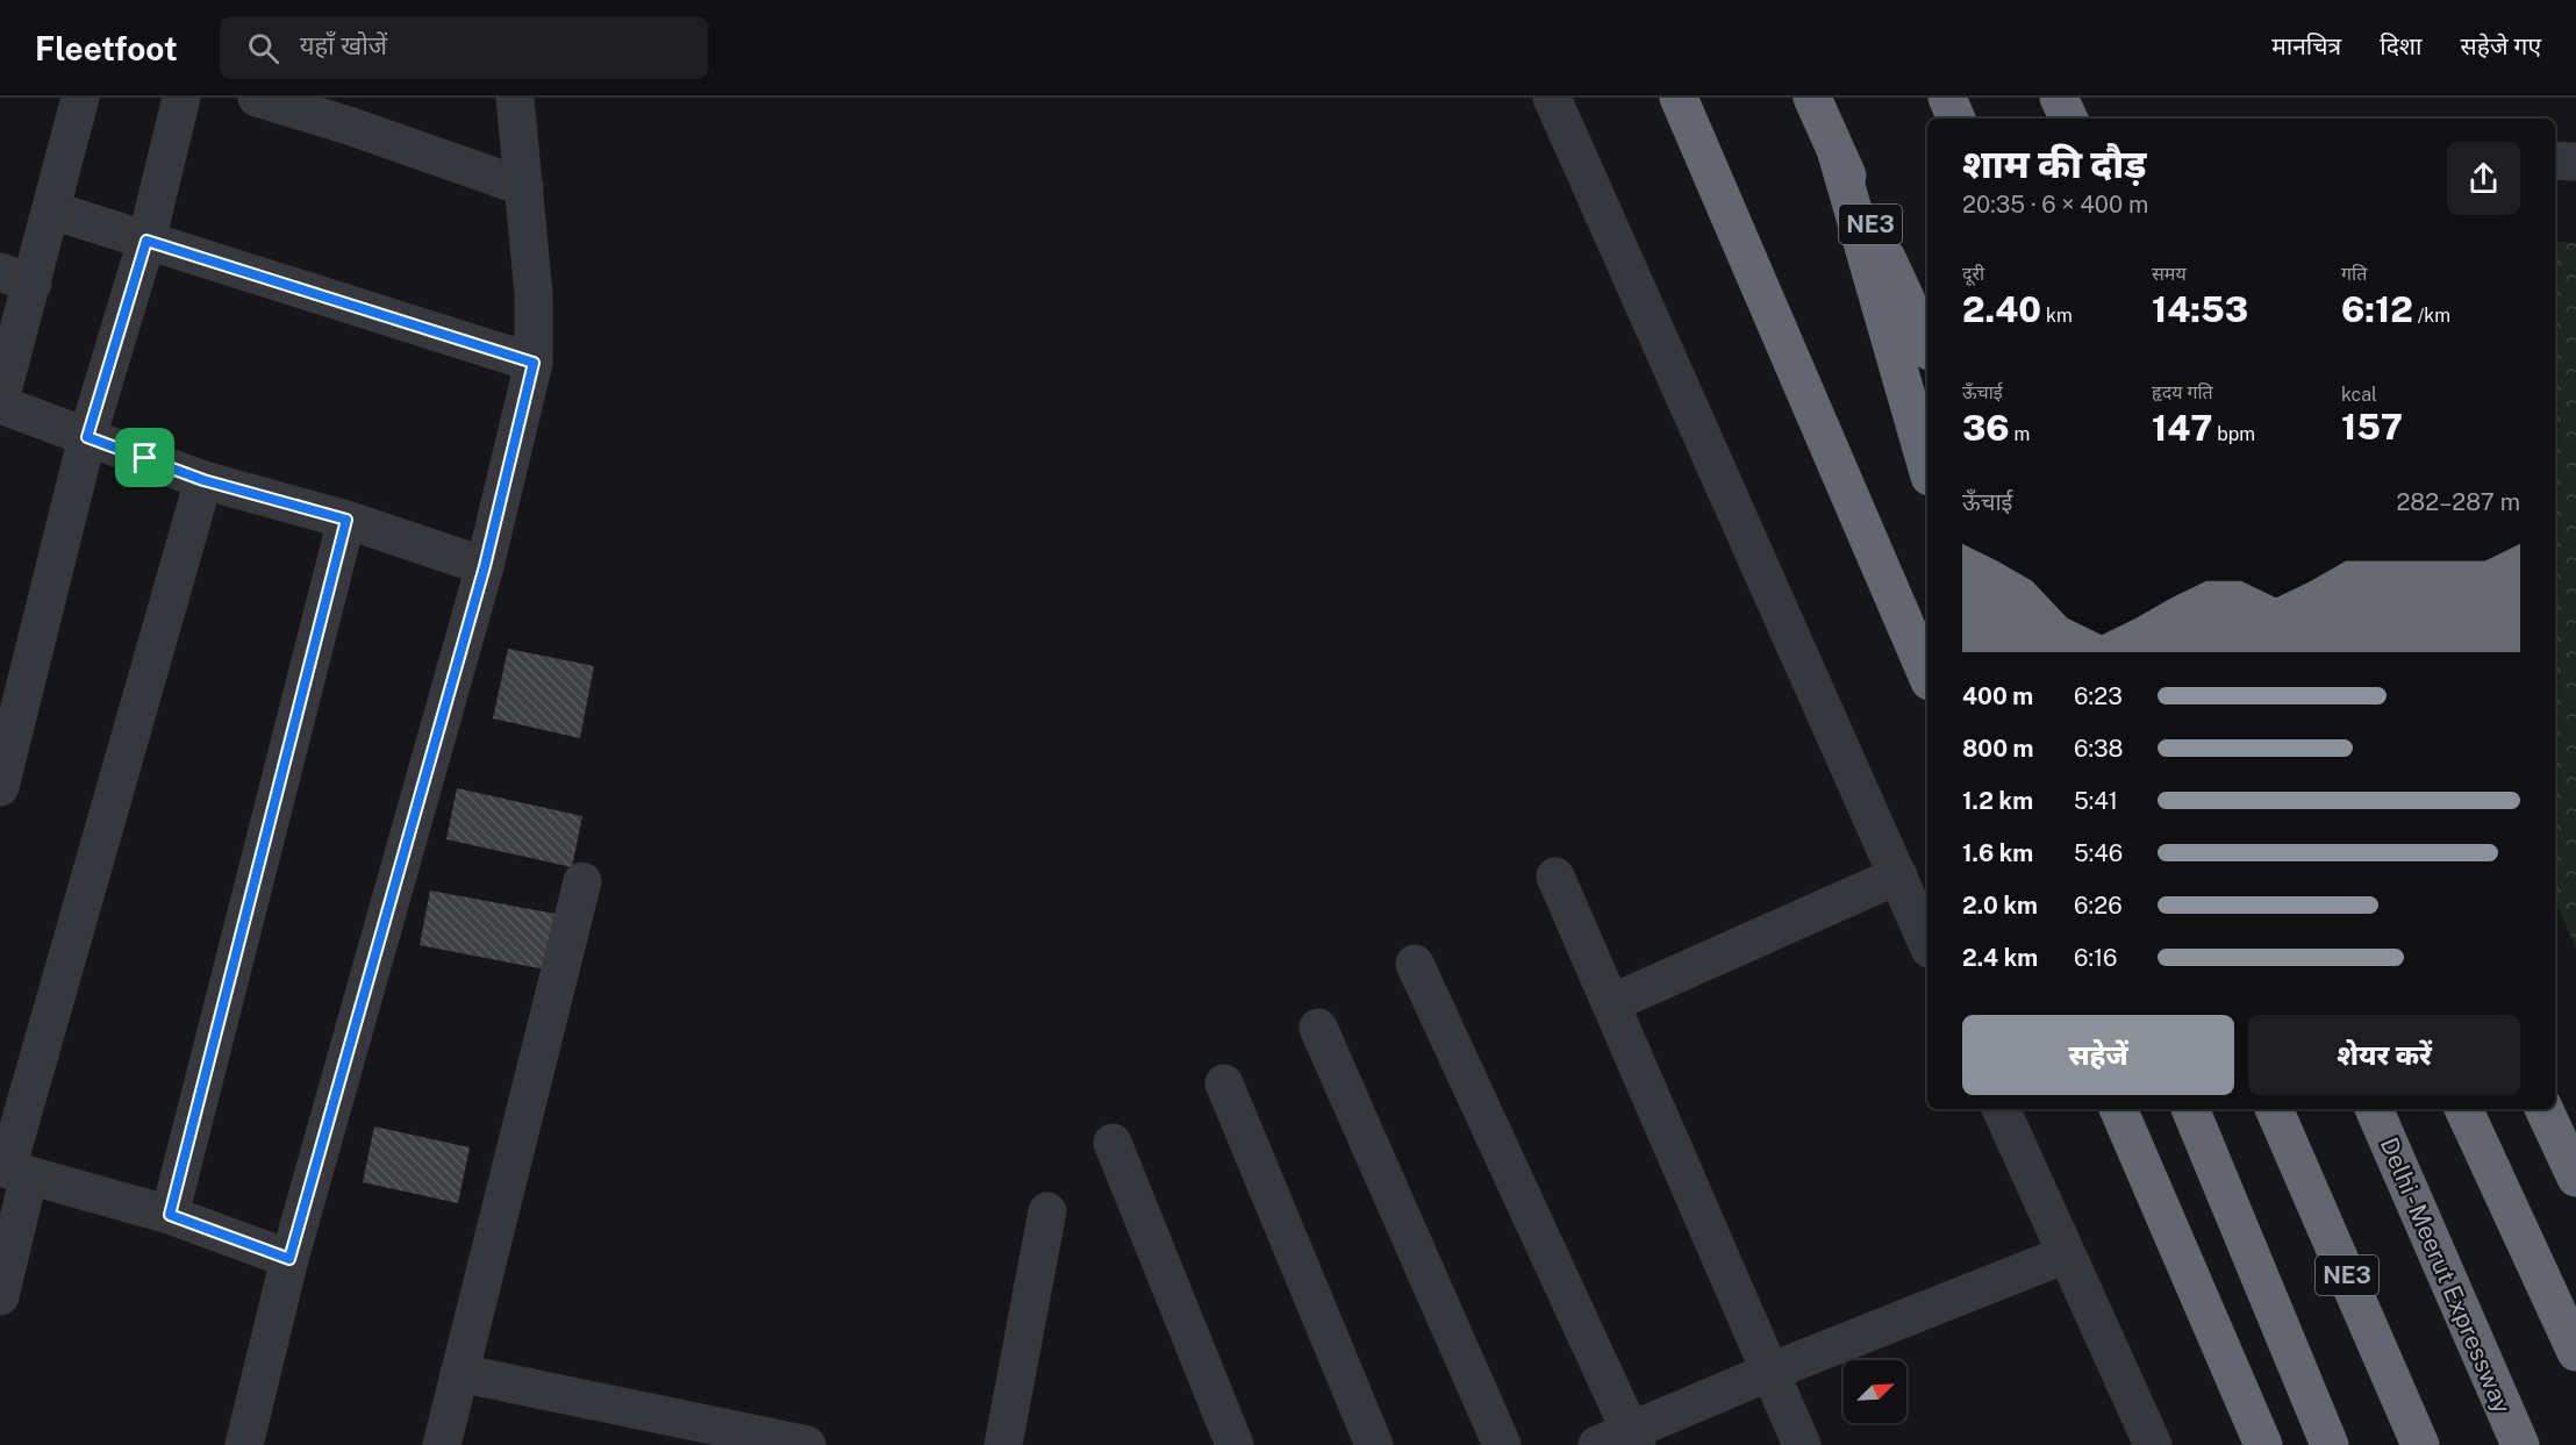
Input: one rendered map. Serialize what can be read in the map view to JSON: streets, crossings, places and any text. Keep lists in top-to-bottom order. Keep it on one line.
{"streets":{"highway":["NE3","Delhi - Meerut Expressway"]},"north":"top right","page":{"header":"Fleetfoot","search":"यहाँ खोजें","nav":["मानचित्र","दिशा","सहेजे गए"],"heading":["शाम की दौड़","20:35 · 6 × 400 m"],"stats":[["दूरी","2.40 km"],["समय","14:53"],["गति","6:12 /km"],["ऊँचाई","36 m"],["हृदय गति","147 bpm"],["kcal","157"]],"chart":["ऊँचाई","282–287 m"],"list":[{"name":"400 m","note":"6:23"},{"name":"800 m","note":"6:38"},{"name":"1.2 km","note":"5:41"},{"name":"1.6 km","note":"5:46"},{"name":"2.0 km","note":"6:26"},{"name":"2.4 km","note":"6:16"}],"buttons":["सहेजें","शेयर करें"]}}
